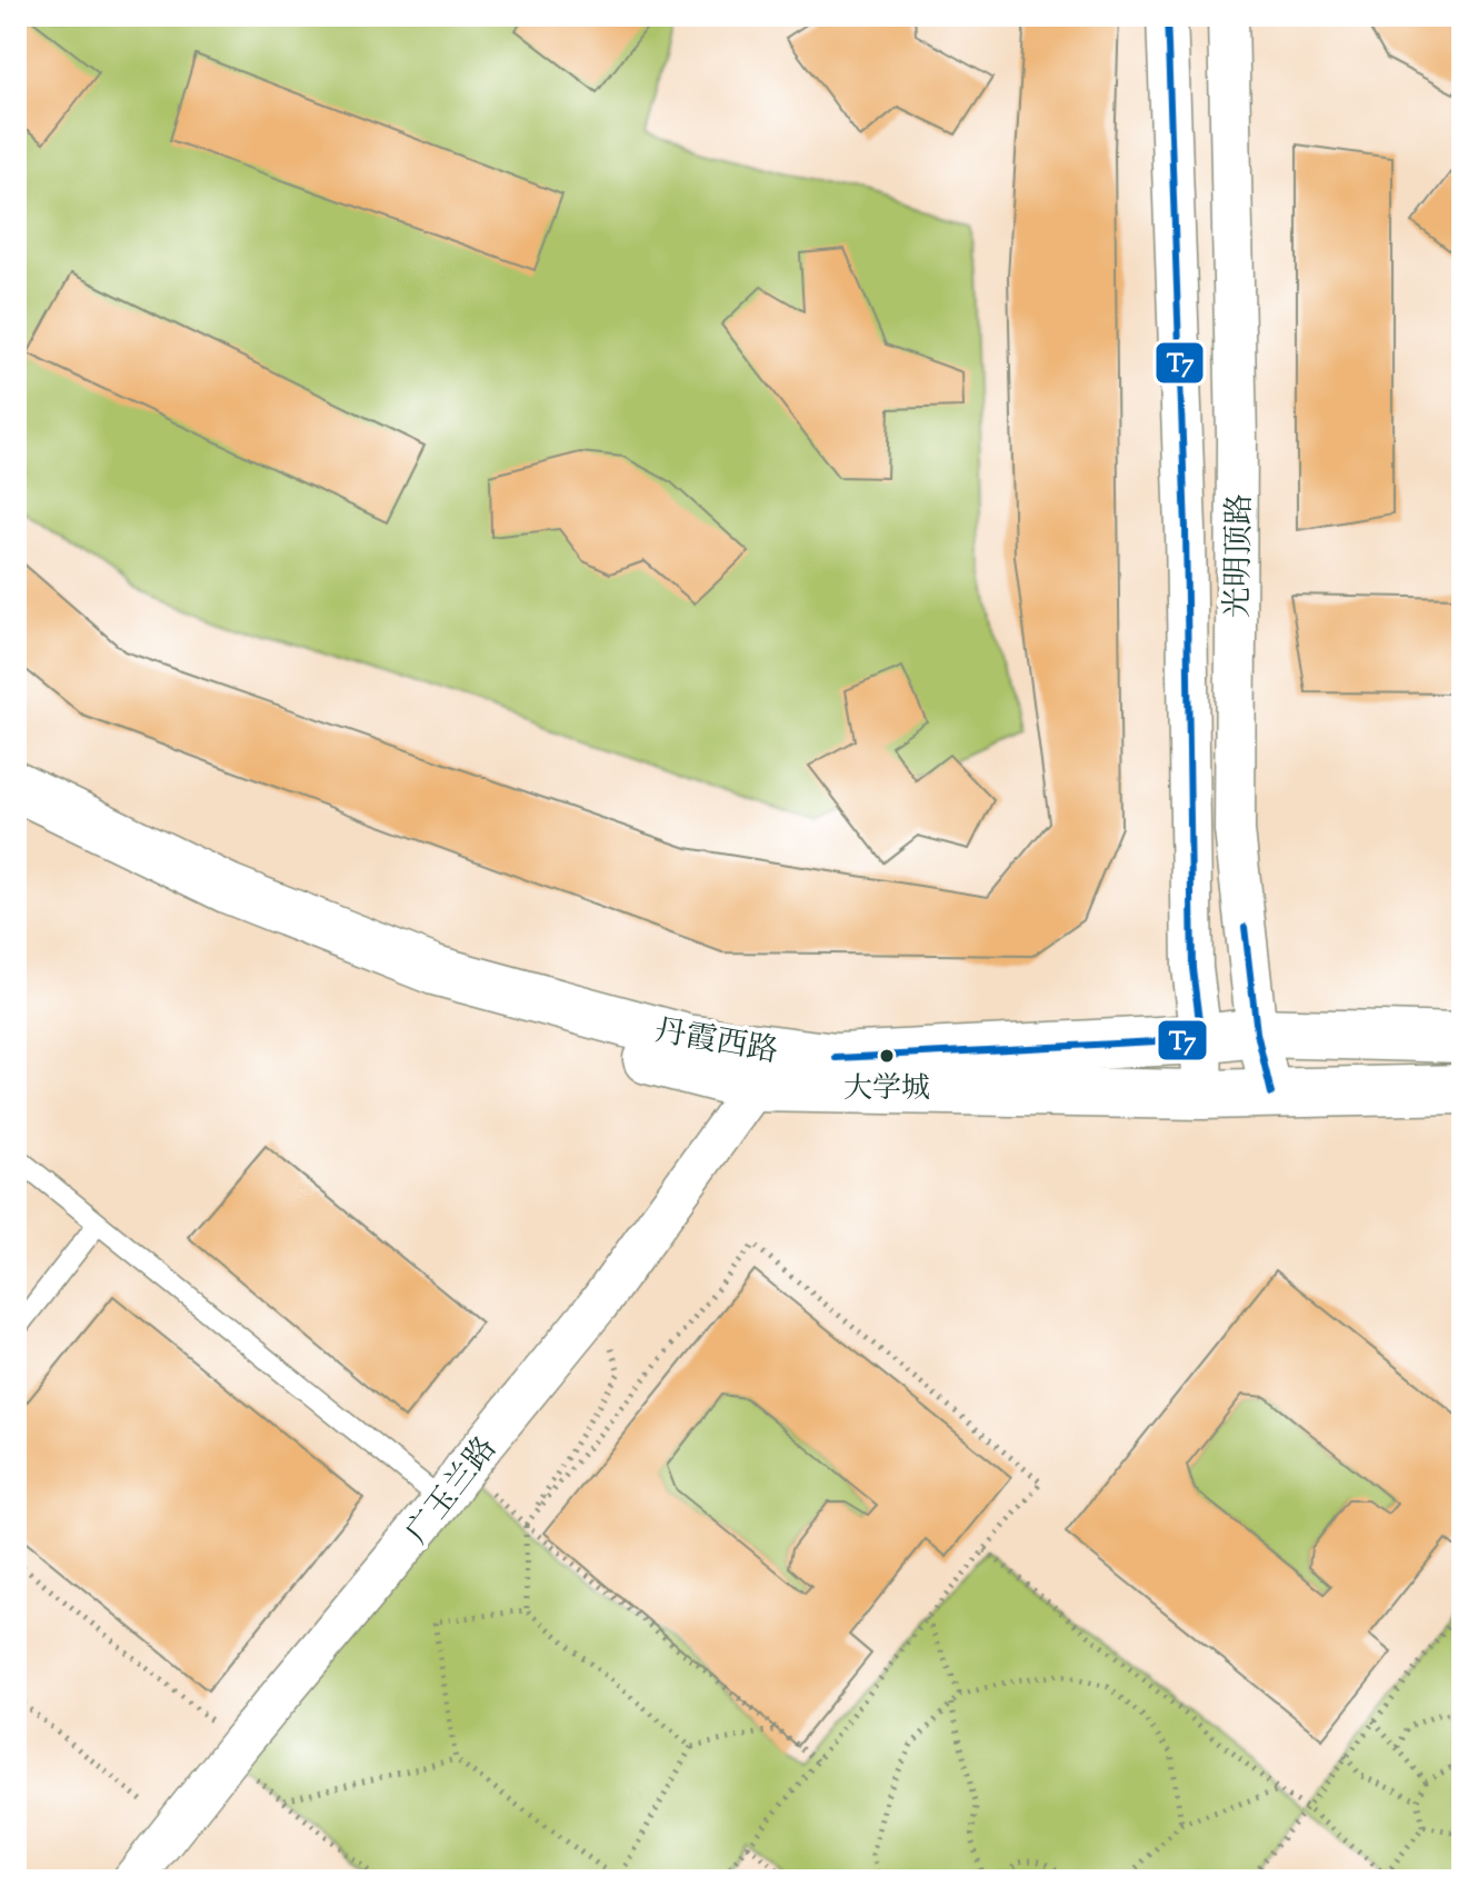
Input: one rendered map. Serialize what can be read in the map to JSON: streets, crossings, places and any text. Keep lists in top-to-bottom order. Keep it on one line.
{"streets":{"main road":["丹霞西路"],"street":["光明顶路","广玉兰路"]},"crossings":[["光明顶路","丹霞西路"],["丹霞西路","广玉兰路"]],"places":["大学城"],"lines":["transit line T7"]}
